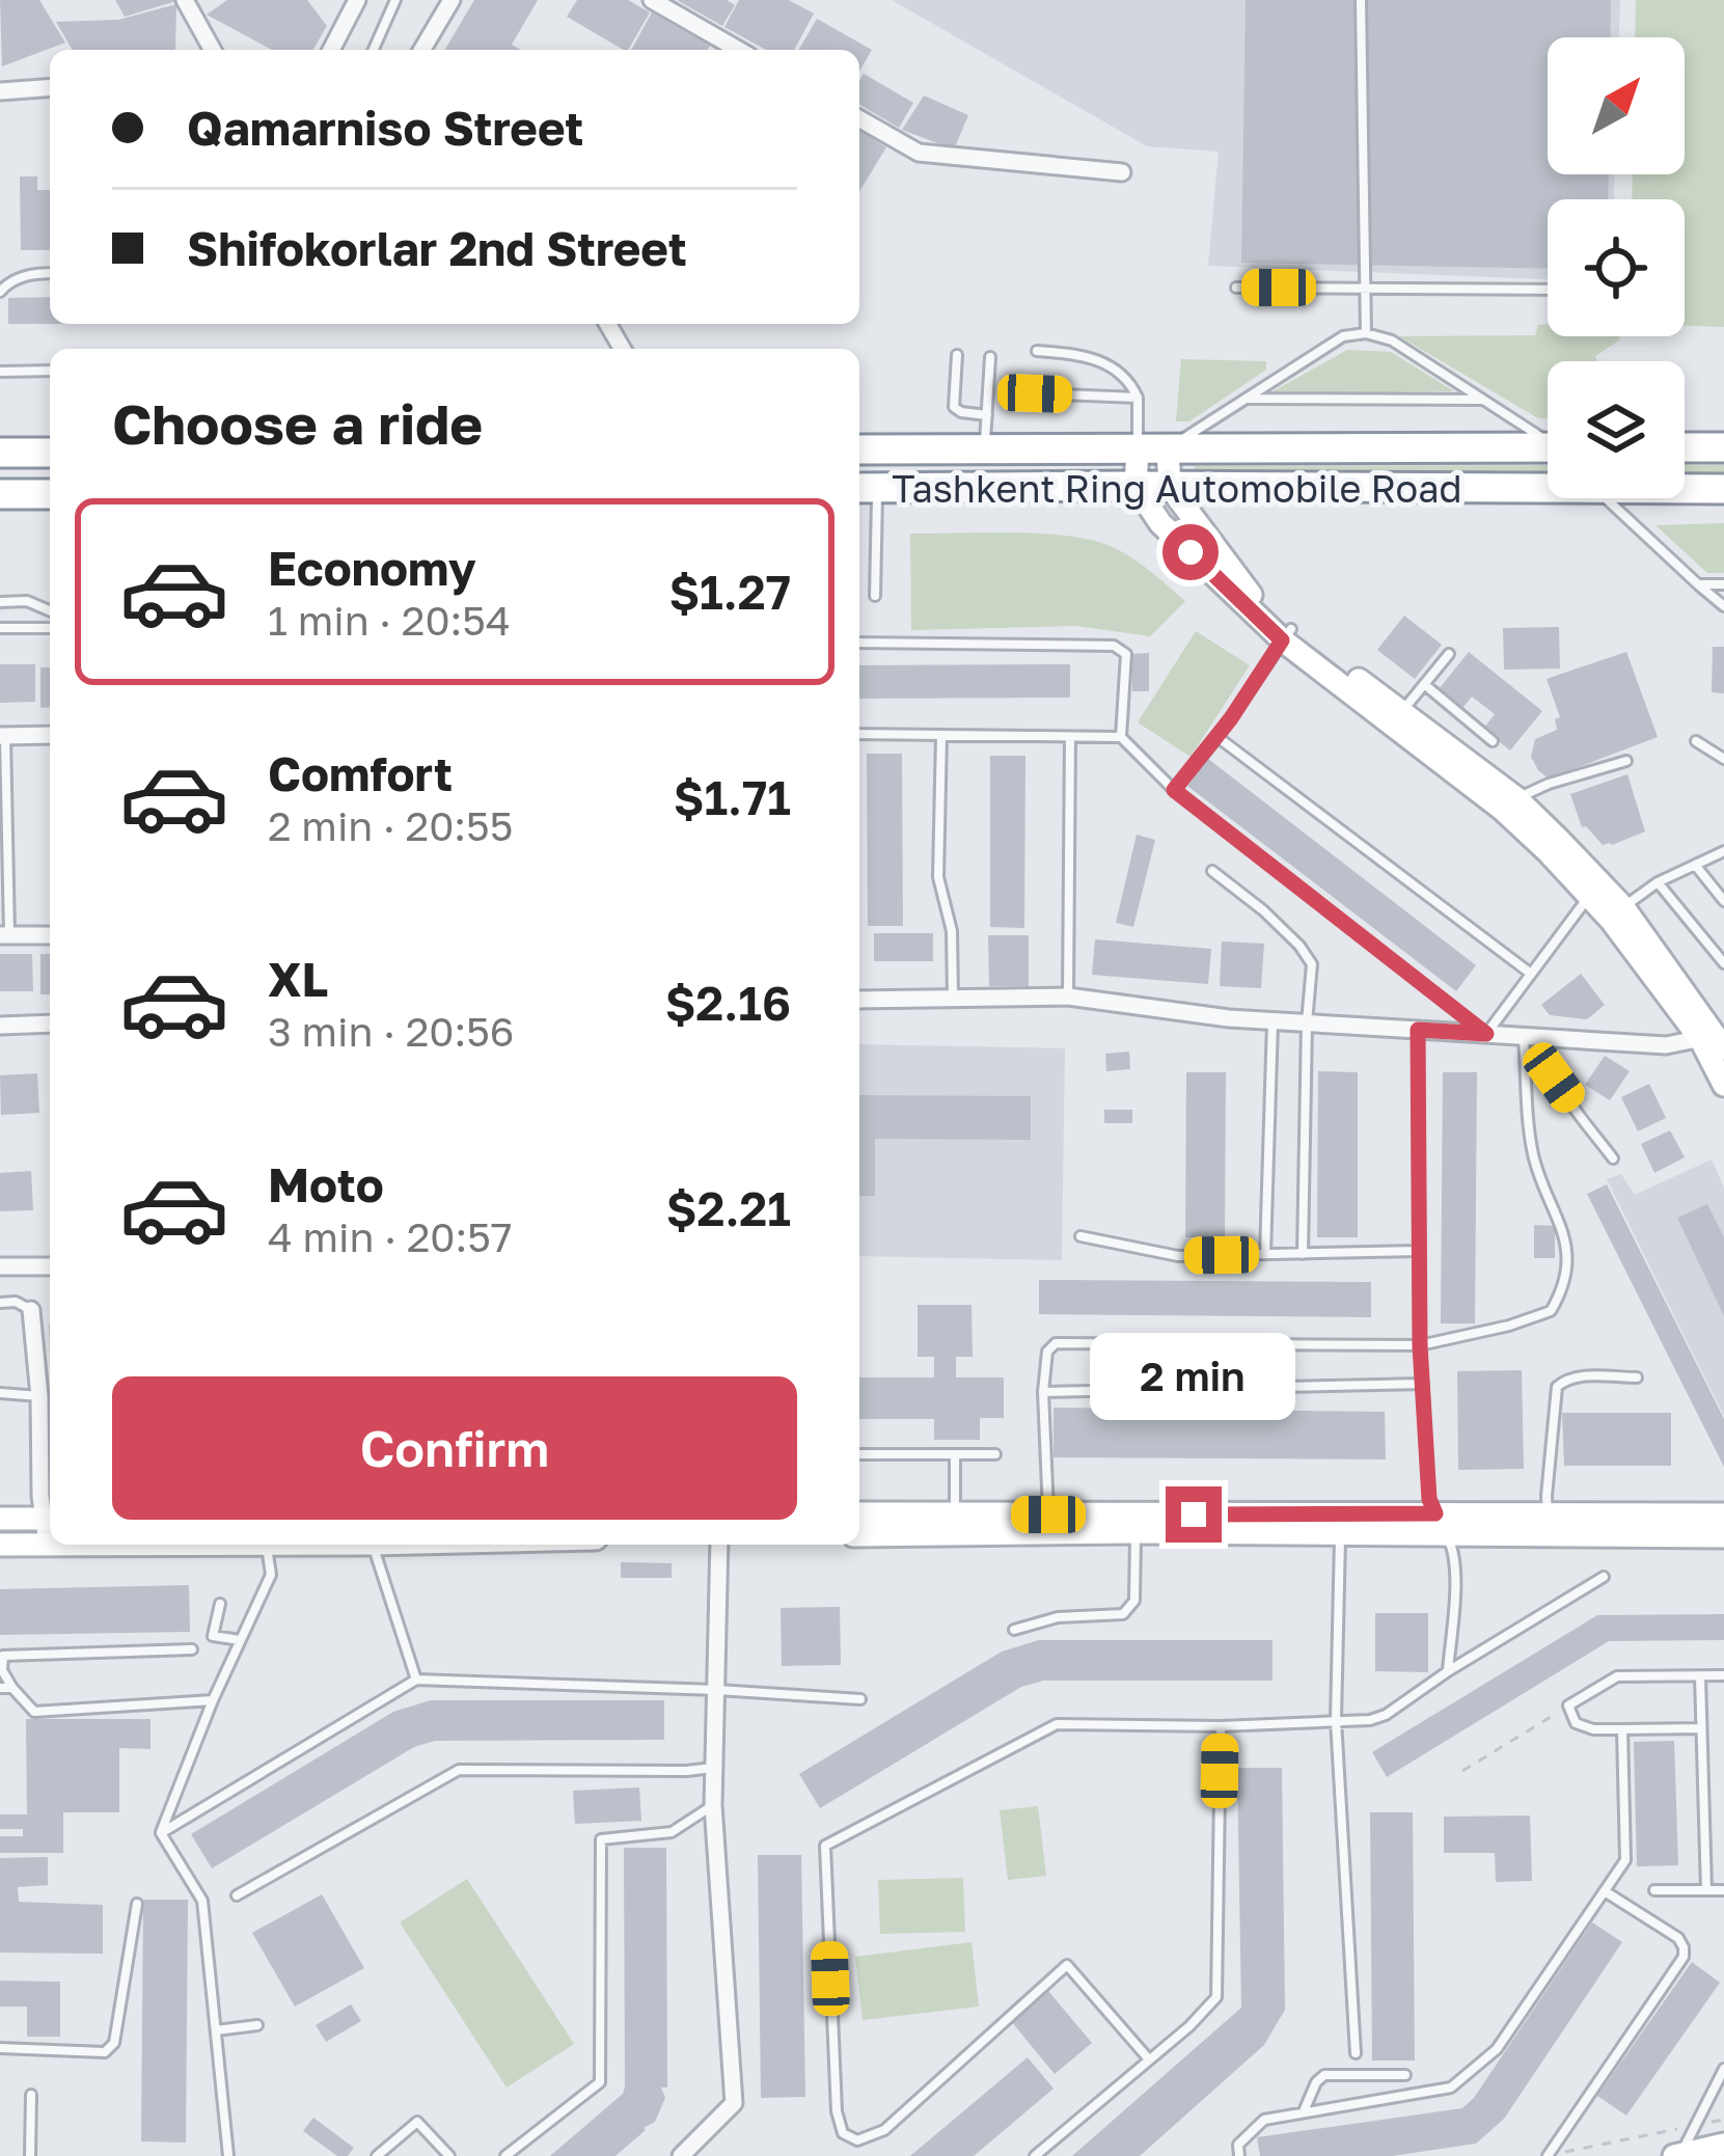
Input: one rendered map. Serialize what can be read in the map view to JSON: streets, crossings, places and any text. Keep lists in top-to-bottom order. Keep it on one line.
{"streets":{"highway":["Tashkent Ring Automobile Road"]},"north":"top right","page":{"banner":["Qamarniso Street","Shifokorlar 2nd Street"],"heading":"Choose a ride","list":[{"name":"Economy","note":"1 min · 20:54","value":"$1.27"},{"name":"Comfort","note":"2 min · 20:55","value":"$1.71"},{"name":"XL","note":"3 min · 20:56","value":"$2.16"},{"name":"Moto","note":"4 min · 20:57","value":"$2.21"}],"bubble":"2 min","buttons":"Confirm"}}
